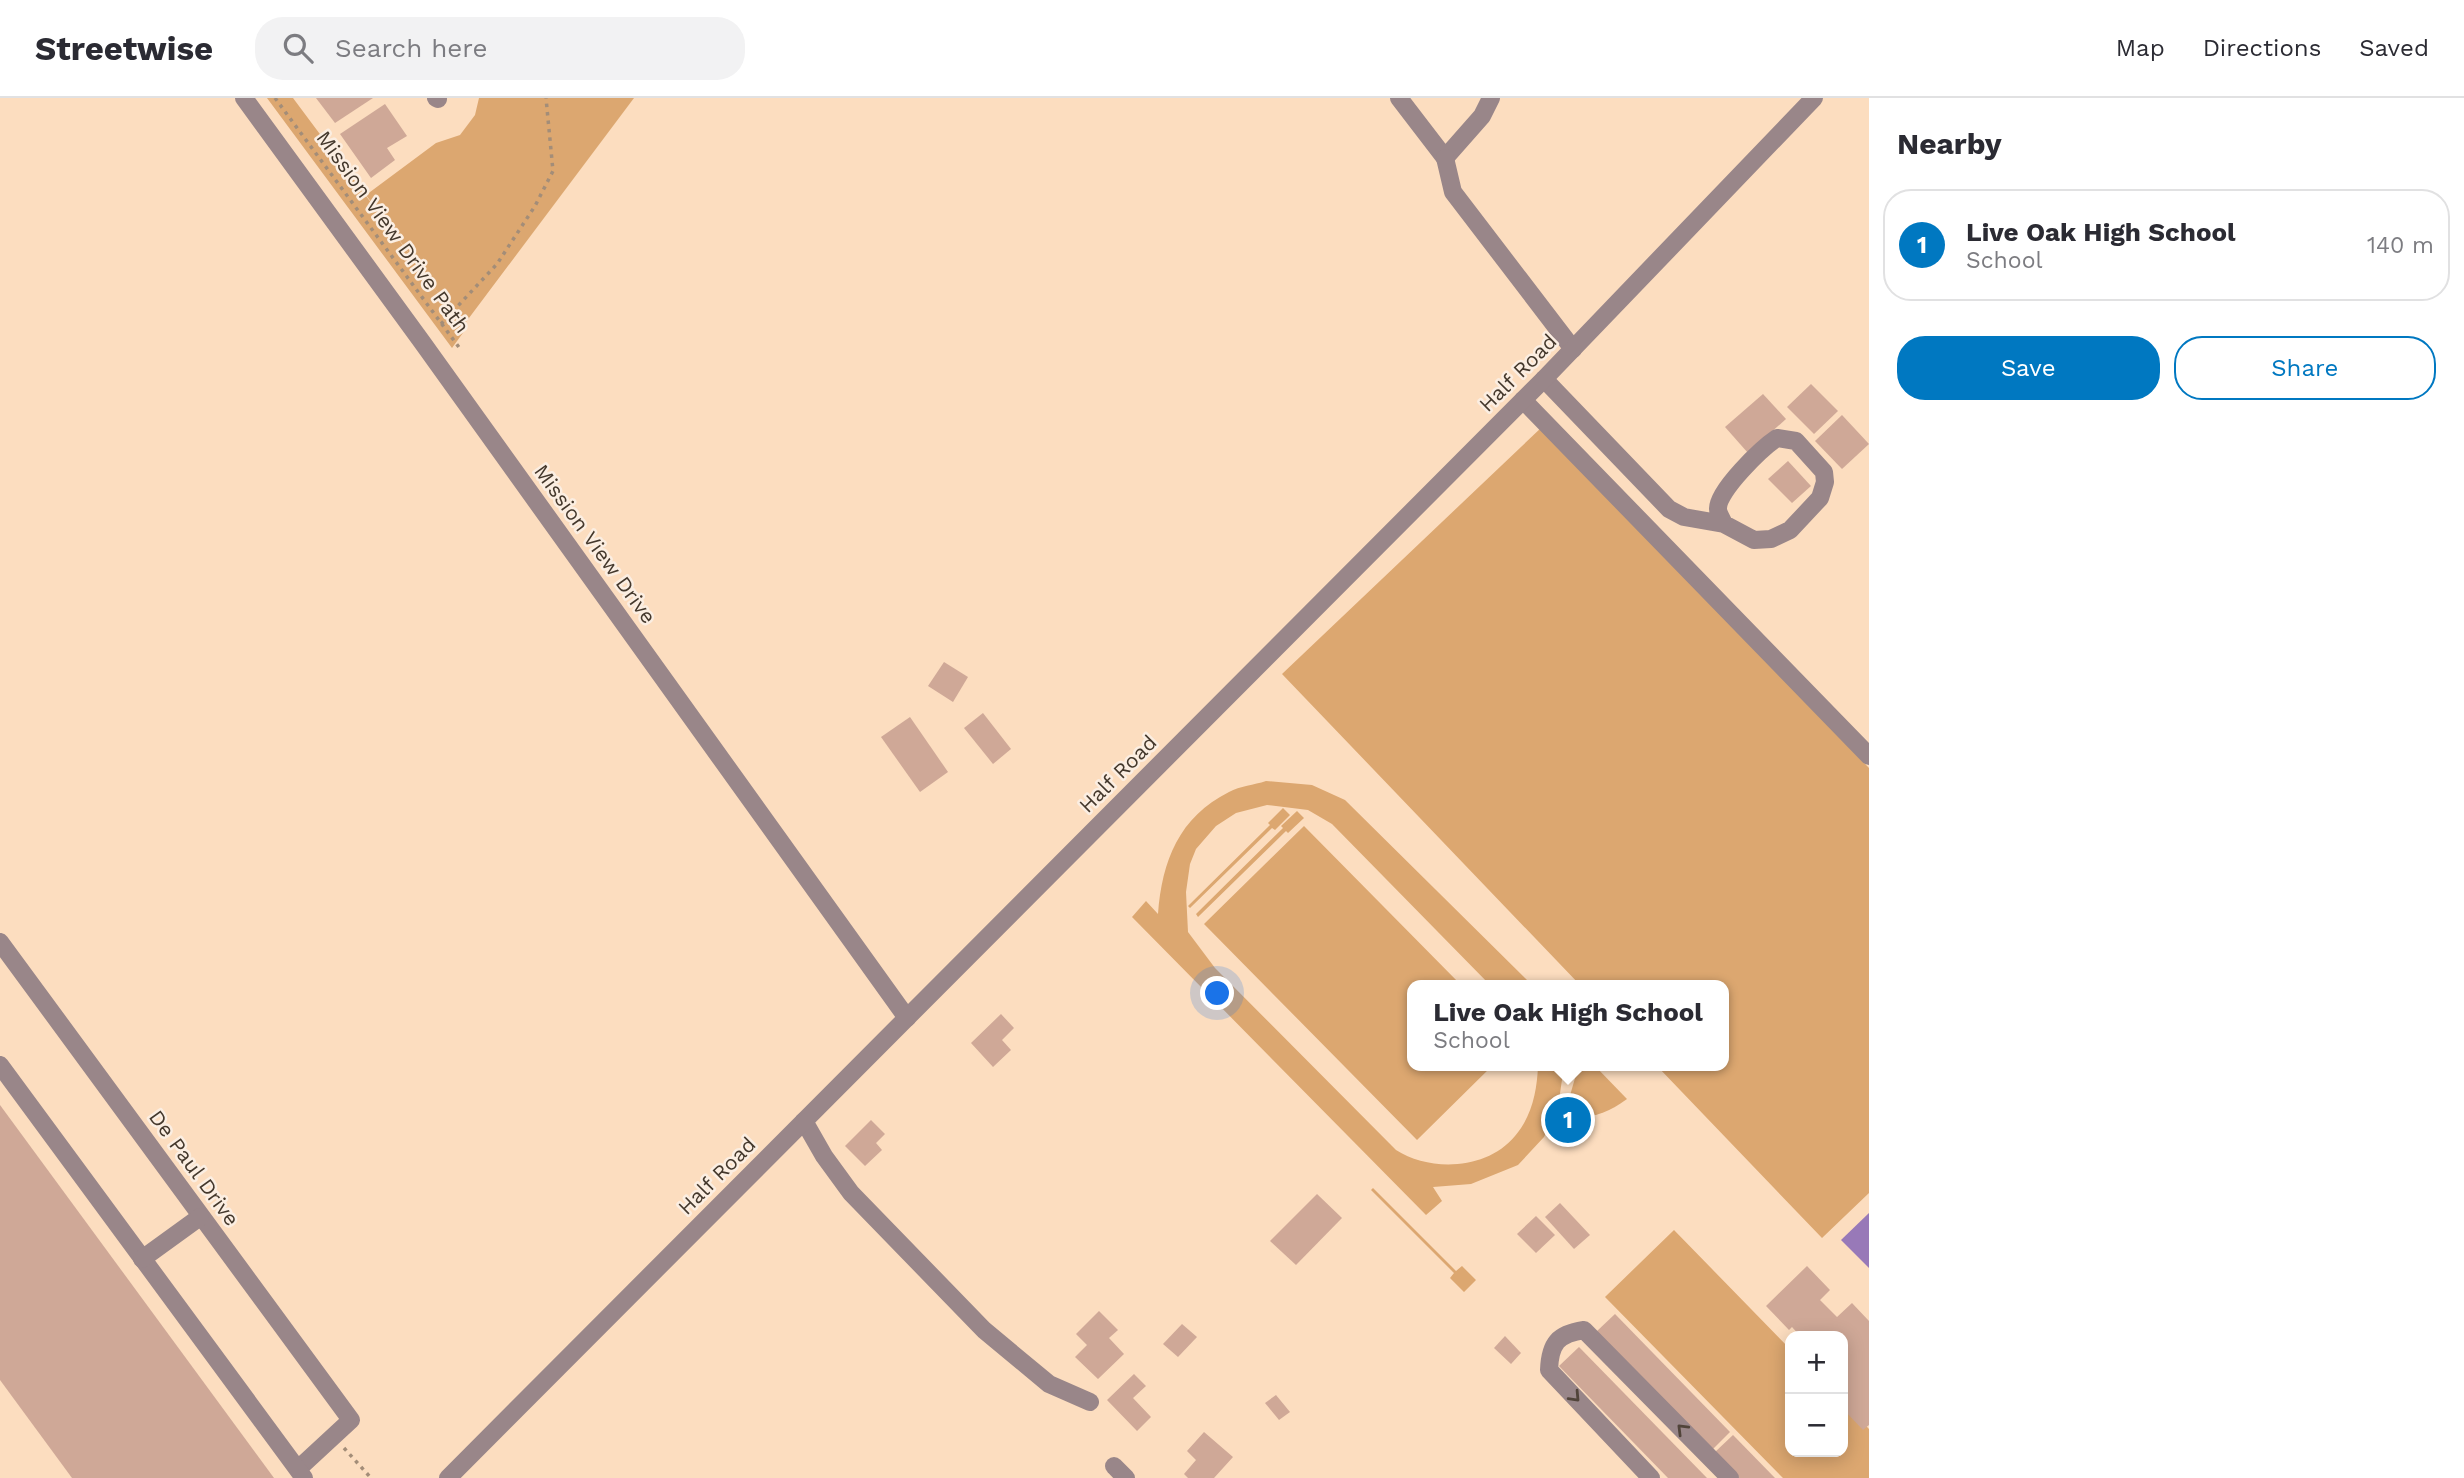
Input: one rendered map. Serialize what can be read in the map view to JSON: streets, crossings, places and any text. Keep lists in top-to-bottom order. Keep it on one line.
{"streets":{"street":["Half Road","Mission View Drive","De Paul Drive"],"path":["Mission View Drive Path"]},"crossings":[["Half Road","Mission View Drive"]],"page":{"header":"Streetwise","search":"Search here","nav":["Map","Directions","Saved"],"heading":"Nearby","list":[{"mark":"1","name":"Live Oak High School","note":"School","value":"140 m"}],"buttons":["Save","Share"],"popup":["Live Oak High School","School"],"pins":"1","map_buttons":["+","−"]}}
